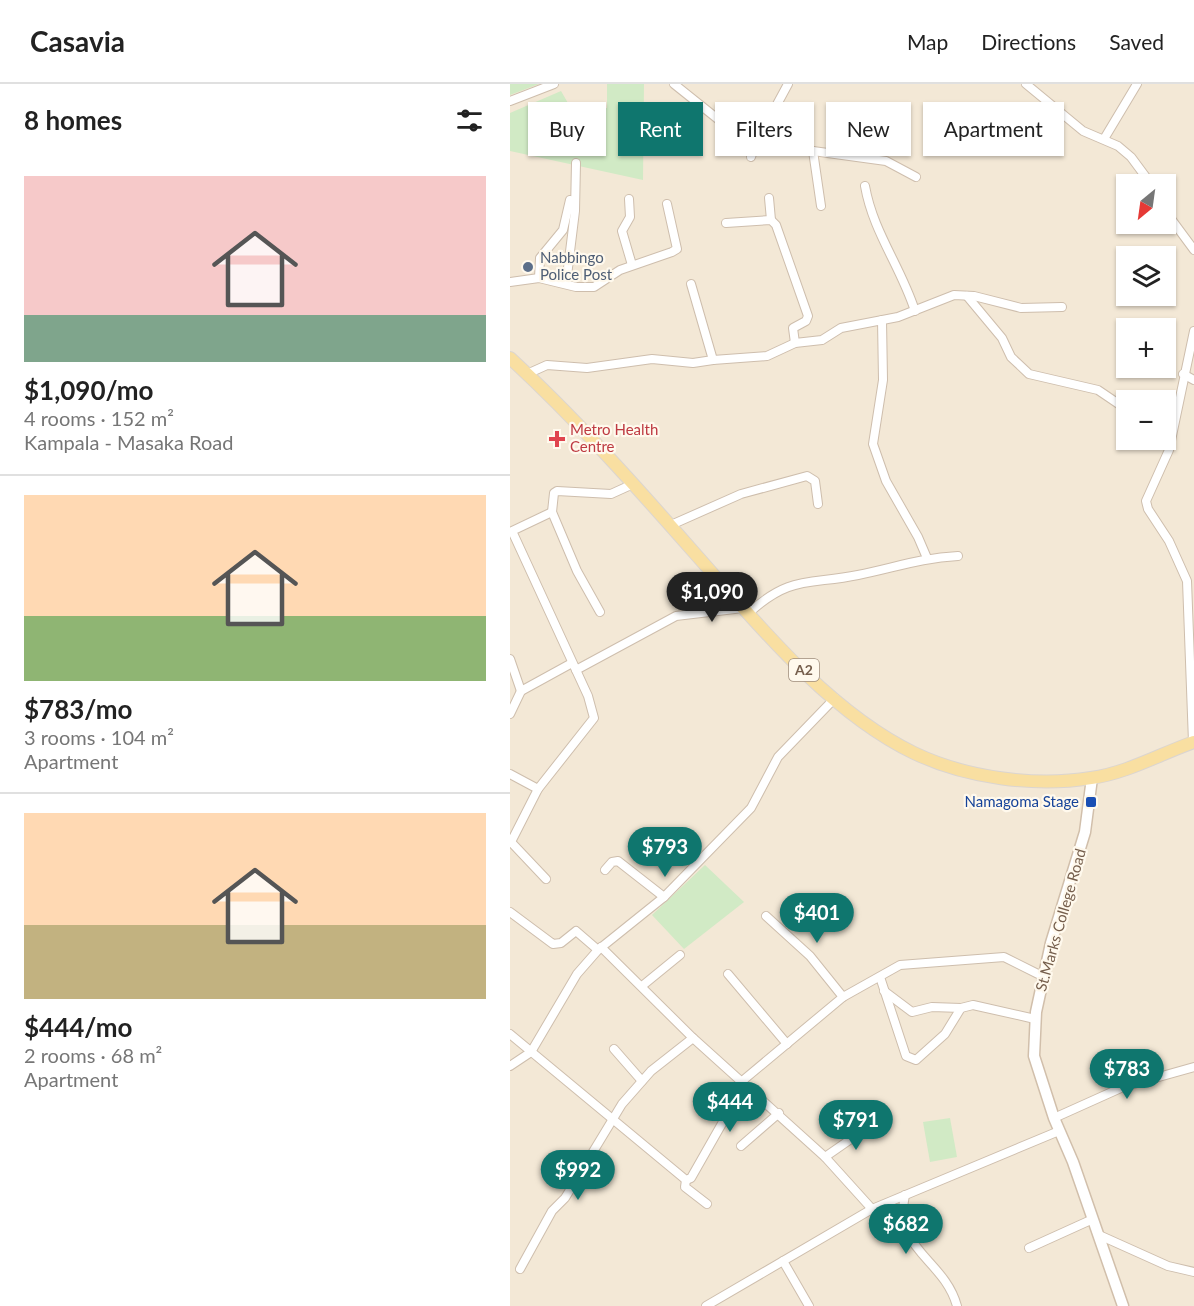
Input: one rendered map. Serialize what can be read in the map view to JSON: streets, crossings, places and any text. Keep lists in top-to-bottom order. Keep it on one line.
{"streets":{"main road":["A2","St.Marks College Road"]},"crossings":[["A2","St.Marks College Road"]],"places":{"other":["Nabbingo Police Post"],"health":["Metro Health Centre"],"transit":["Namagoma Stage"]},"north":"bottom left","page":{"header":"Casavia","nav":["Map","Directions","Saved"],"heading":"8 homes","chip":["Buy","Rent","Filters","New","Apartment"],"list":[{"name":"$1,090/mo","note":"4 rooms · 152 m² · Kampala - Masaka Road"},{"name":"$783/mo","note":"3 rooms · 104 m² · Apartment"},{"name":"$444/mo","note":"2 rooms · 68 m² · Apartment"}],"map_buttons":["+","−"],"price":["$1,090","$793","$401","$783","$444","$791","$992","$682"]}}
